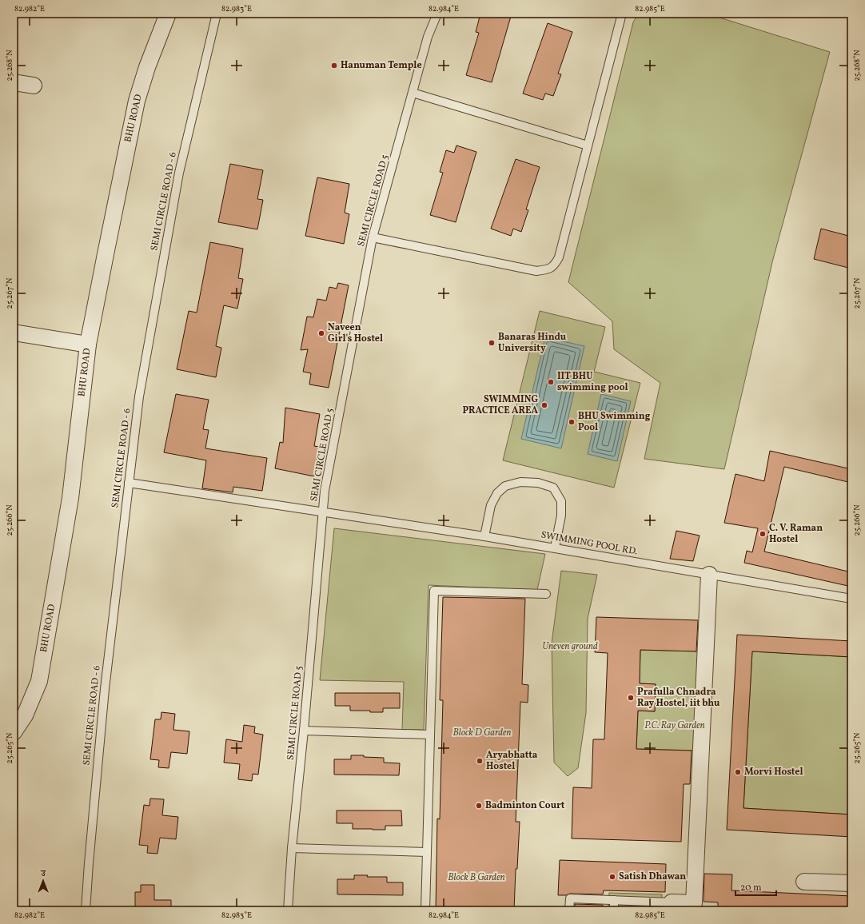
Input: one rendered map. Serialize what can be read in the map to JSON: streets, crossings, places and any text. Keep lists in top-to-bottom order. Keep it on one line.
{"streets":{"street":["BHU ROAD"],"lane":["SEMI CIRCLE ROAD 5","SEMI CIRCLE ROAD - 6","SWIMMING POOL RD."]},"crossings":[["SEMI CIRCLE ROAD 5","SWIMMING POOL RD."],["SEMI CIRCLE ROAD - 6","SWIMMING POOL RD."]],"parks":["Uneven ground","P.C. Ray Garden","Block D Garden","Block B Garden"],"places":["Hanuman Temple","Naveen Girl's Hostel","Banaras Hindu University","IIT BHU swimming pool","SWIMMING PRACTICE AREA","BHU Swimming Pool","C. V. Raman Hostel","Prafulla Chnadra Ray Hostel, iit bhu","Aryabhatta Hostel","Morvi Hostel","Badminton Court","Satish Dhawan"],"scale_bar":"20 m","north":"top","coordinates":["82.982°E","82.983°E","82.984°E","82.985°E","25.268°N","25.267°N","25.266°N","25.265°N"]}
